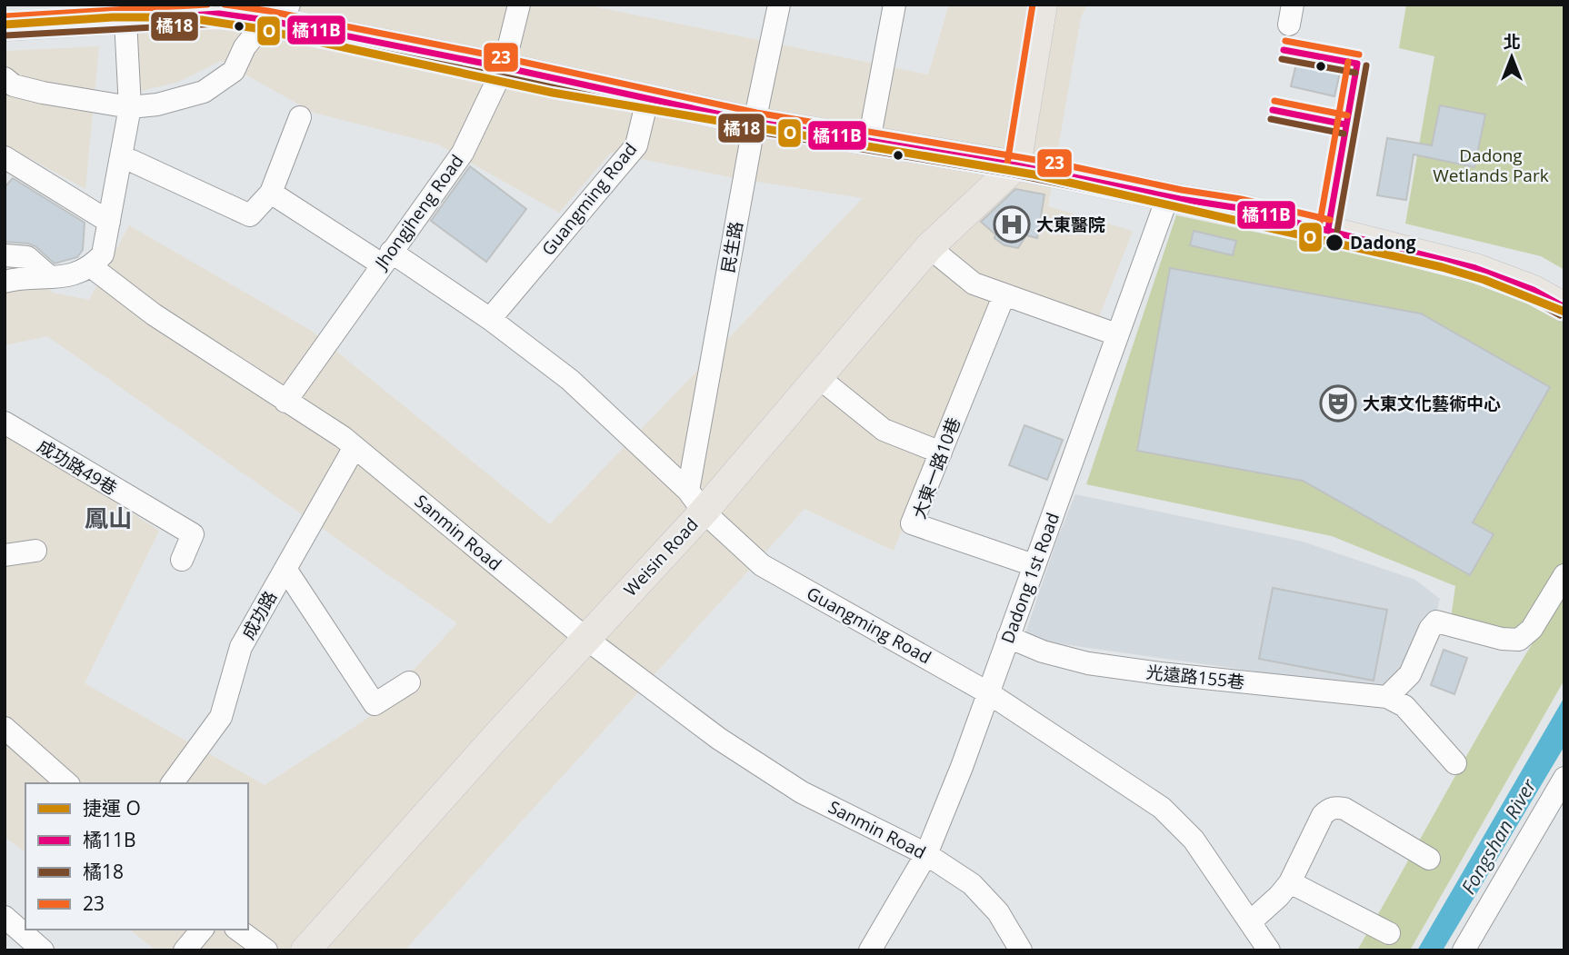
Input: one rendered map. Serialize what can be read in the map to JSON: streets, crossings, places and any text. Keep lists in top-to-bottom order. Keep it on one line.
{"streets":{"main road":["Weisin Road"],"street":["Guangming Road","Jhongjheng Road","民生路","成功路49巷","大東一路10巷","Sanmin Road","Dadong 1st Road","成功路","光遠路155巷"]},"crossings":[["Guangming Road","Jhongjheng Road"],["Guangming Road","民生路"],["Guangming Road","Weisin Road"],["Guangming Road","Dadong 1st Road"],["Jhongjheng Road","Sanmin Road"],["民生路","Weisin Road"],["大東一路10巷","Dadong 1st Road"],["Sanmin Road","Weisin Road"],["Sanmin Road","Dadong 1st Road"],["Sanmin Road","成功路"],["Dadong 1st Road","光遠路155巷"]],"districts":["鳳山"],"water":["Fongshan River"],"parks":["Dadong Wetlands Park"],"places":{"hospital":["大東醫院"],"other":["Dadong"],"theatre":["大東文化藝術中心"]},"lines":["transit line 23","transit line 橘11B","metro line O","transit line 橘18"],"legend":["捷運 O","橘11B","橘18","23"],"north":"top"}
